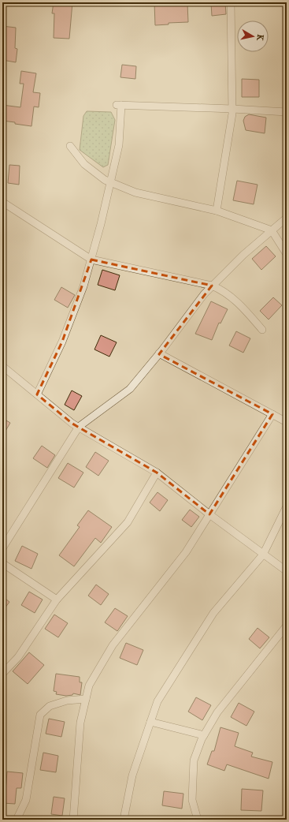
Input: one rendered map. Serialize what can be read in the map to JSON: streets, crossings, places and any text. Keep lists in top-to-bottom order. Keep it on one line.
{"north":"right"}
